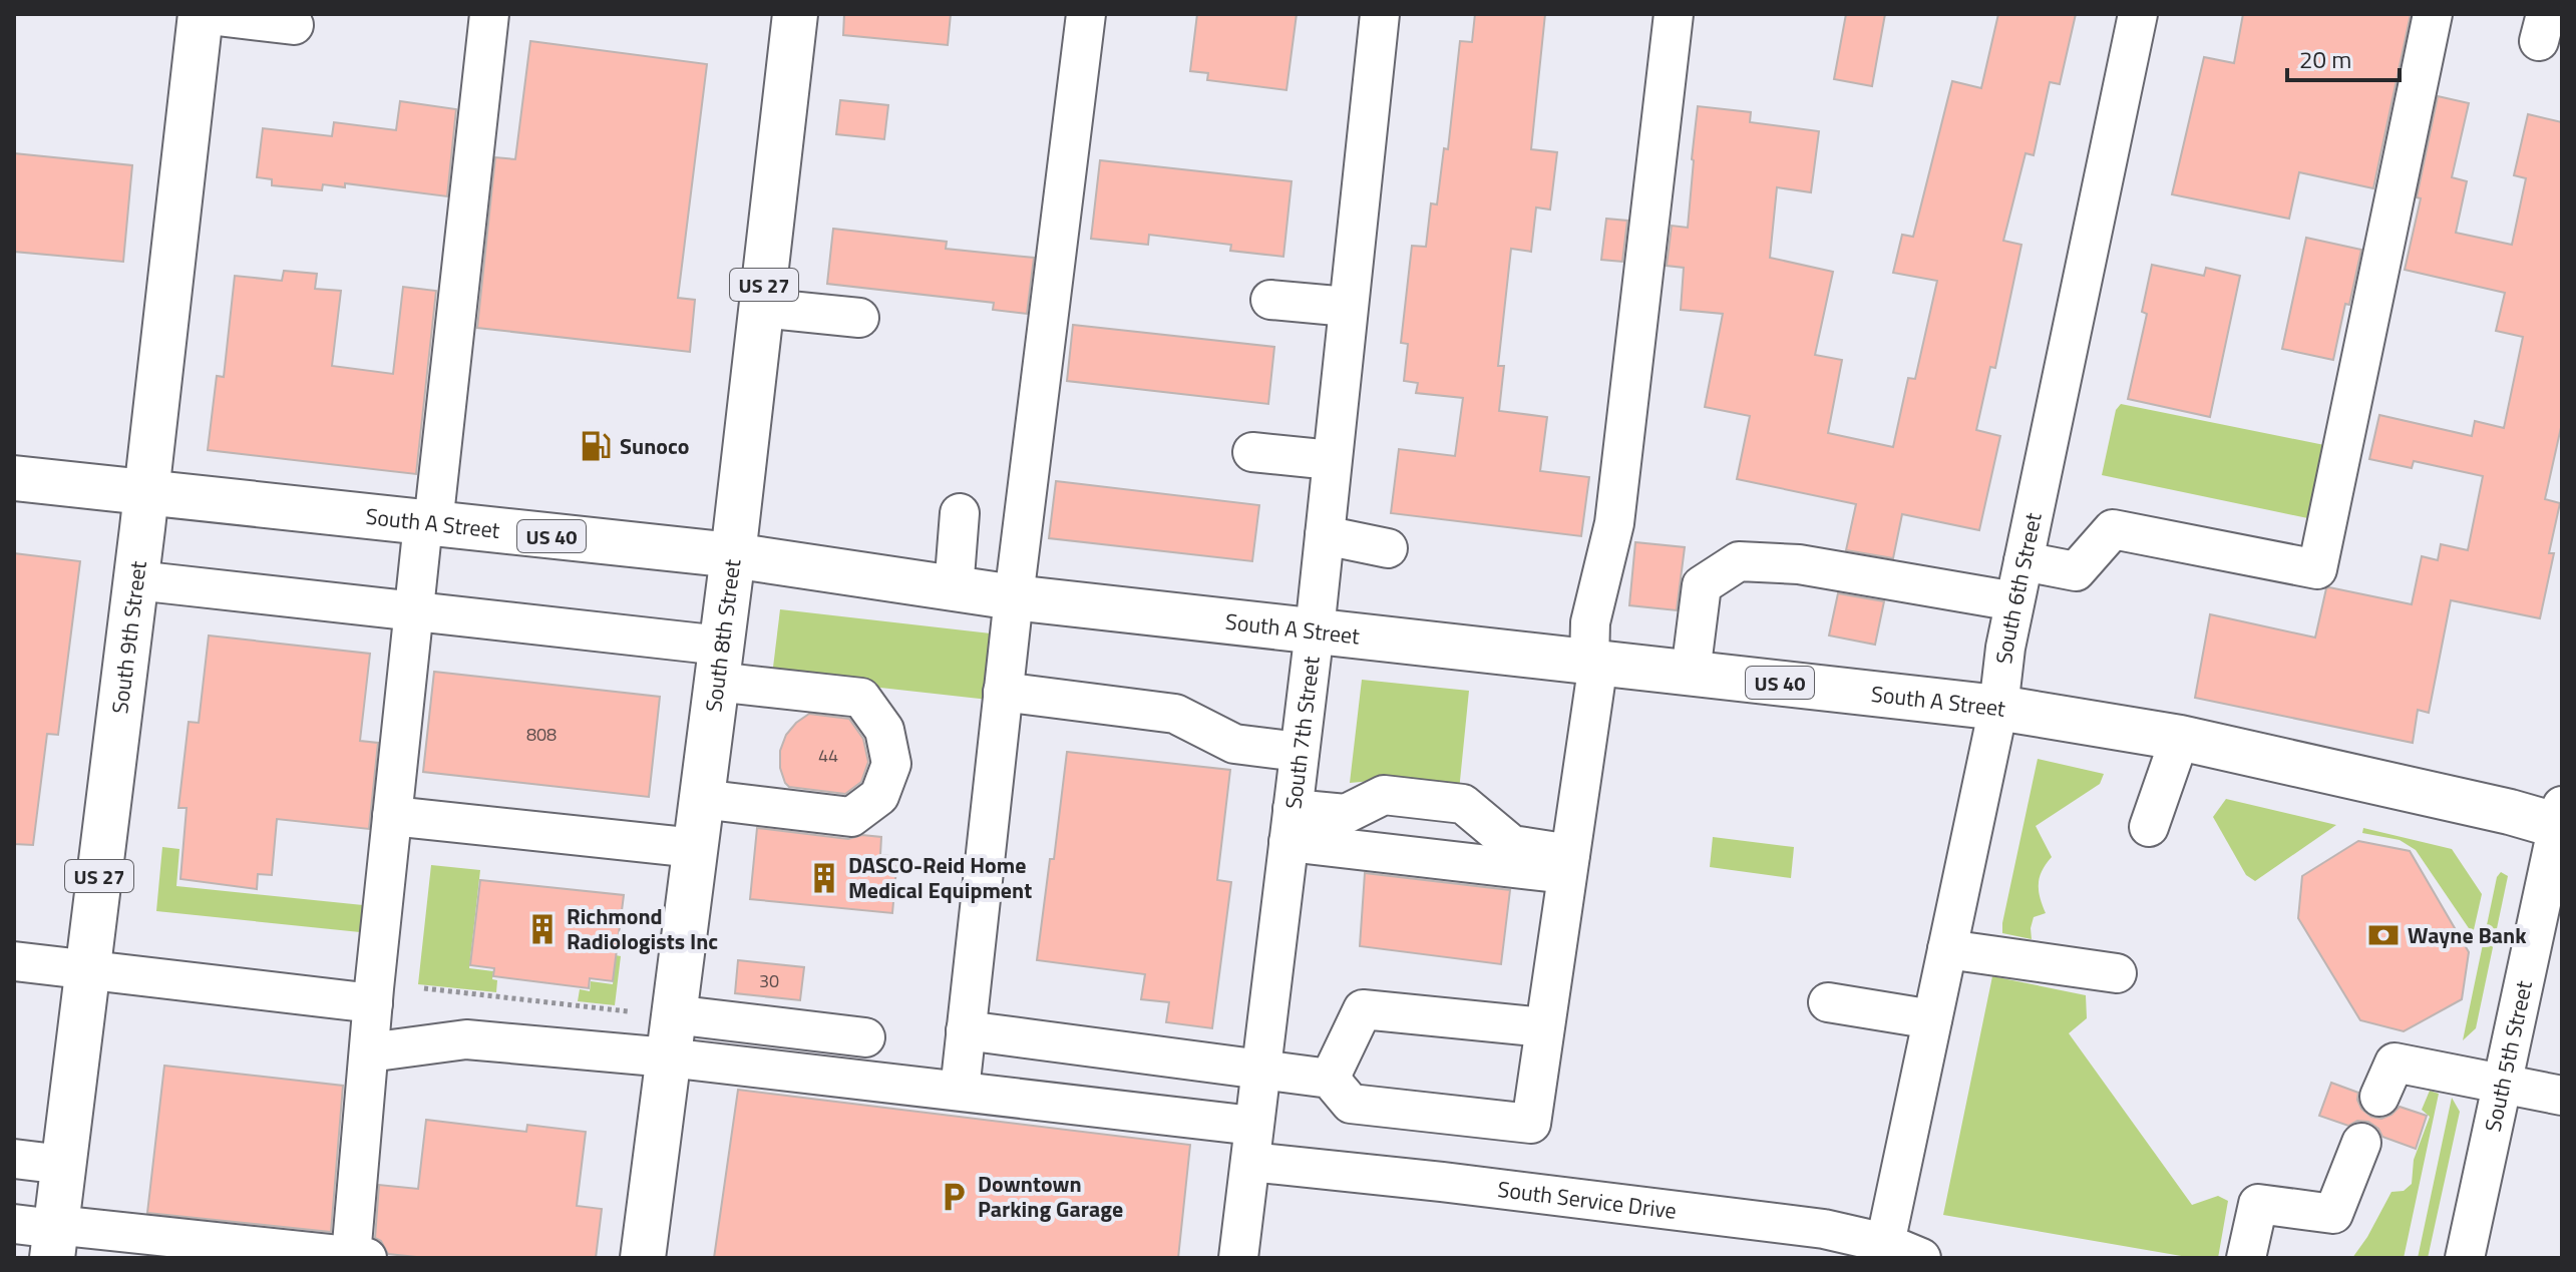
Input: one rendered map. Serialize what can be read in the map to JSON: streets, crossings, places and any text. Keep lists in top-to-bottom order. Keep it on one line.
{"streets":{"main road":["US 27","South A Street","US 40","South 9th Street","South 8th Street"],"street":["South 6th Street","South 7th Street","South 5th Street","South Service Drive"]},"crossings":[["South A Street","South 6th Street"],["South A Street","South 9th Street"],["South A Street","South 8th Street"],["South A Street","South 7th Street"],["South A Street","South 5th Street"],["South 6th Street","South Service Drive"],["South 8th Street","South Service Drive"],["South 7th Street","South Service Drive"]],"places":{"fuel station":["Sunoco"],"building":["DASCO-Reid Home Medical Equipment","Richmond Radiologists Inc"],"bank":["Wayne Bank"],"parking":["Downtown Parking Garage"]},"house_numbers":["808","44","30"],"scale_bar":"20 m"}
